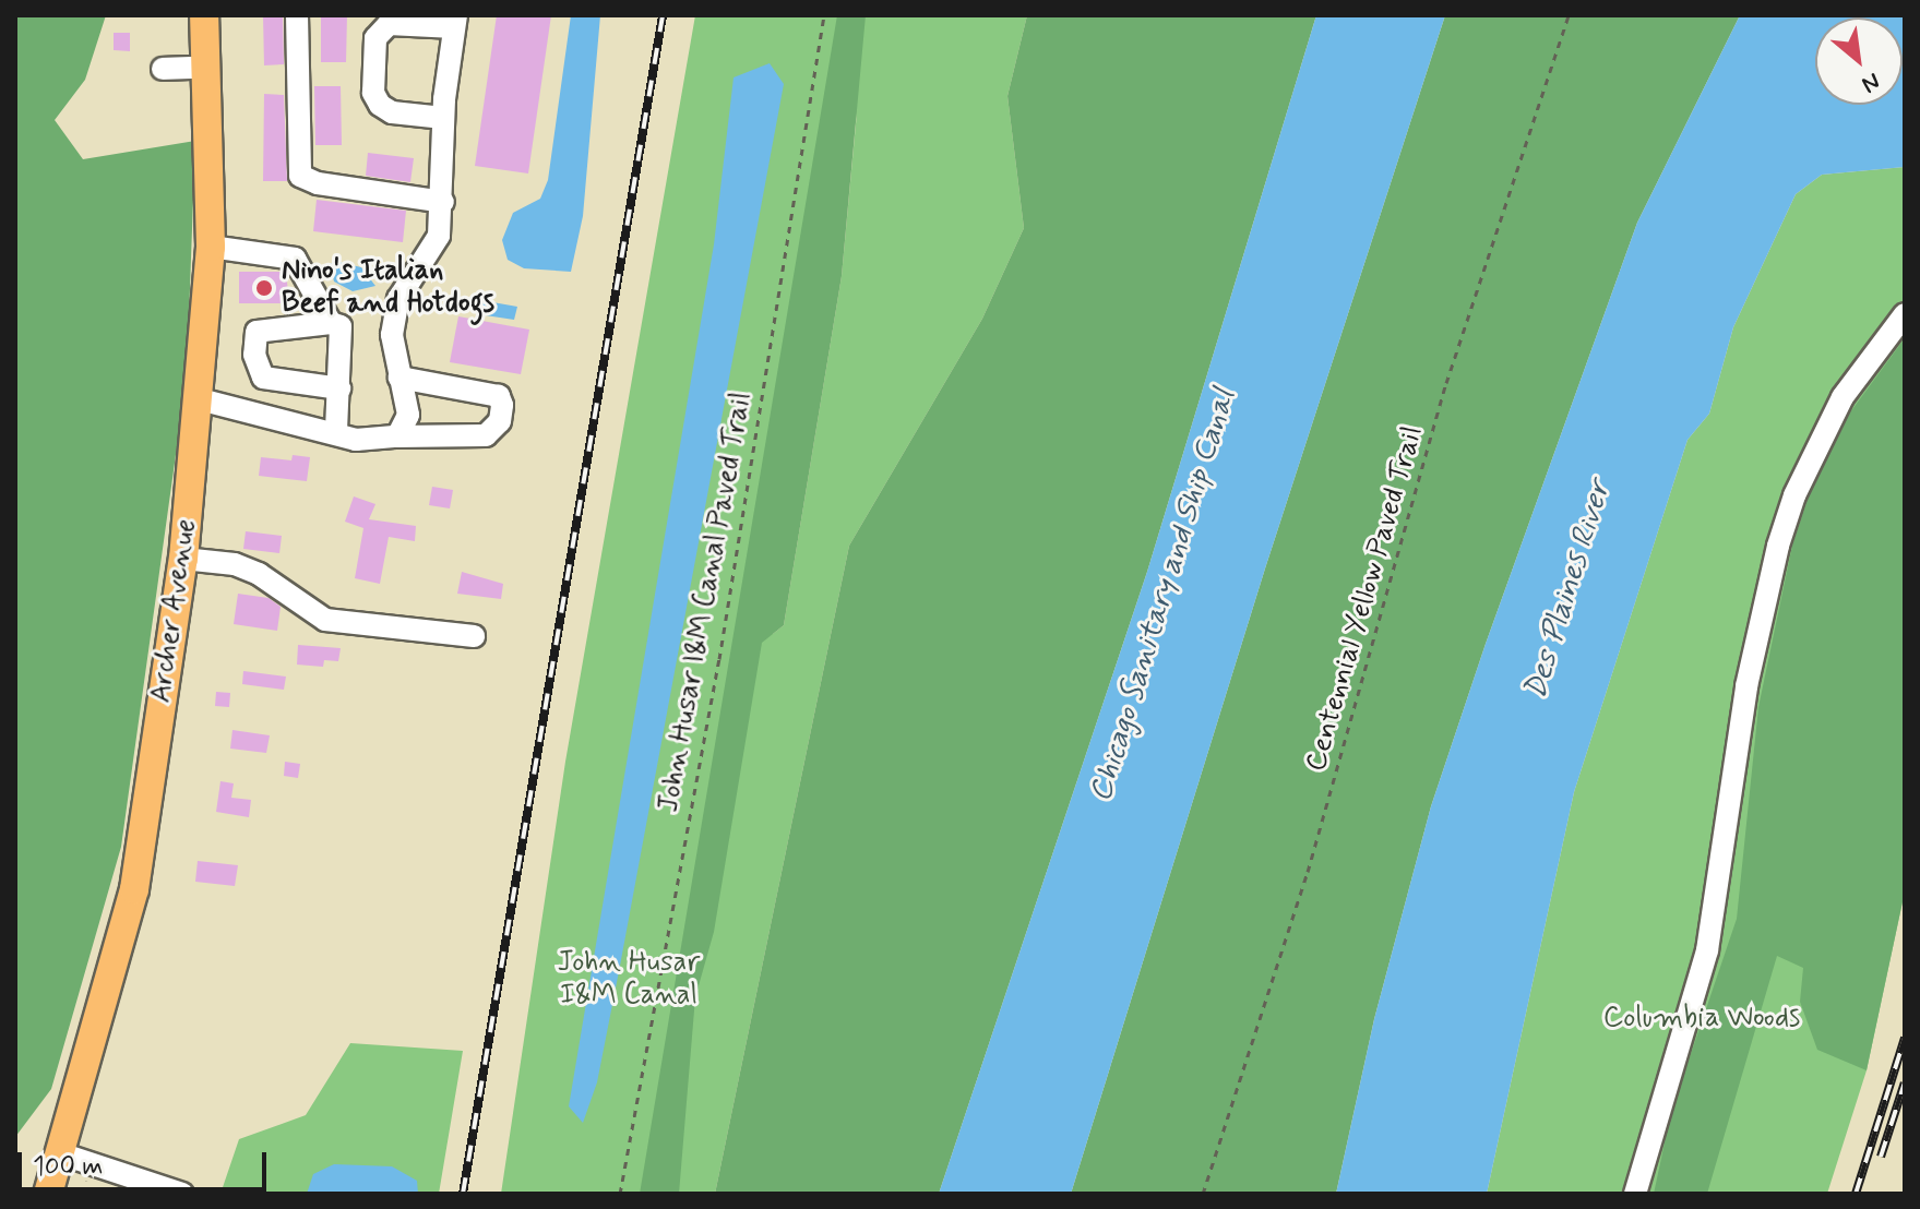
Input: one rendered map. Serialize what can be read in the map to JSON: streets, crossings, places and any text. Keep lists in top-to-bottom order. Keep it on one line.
{"streets":{"main road":["Archer Avenue"],"path":["Centennial Yellow Paved Trail","John Husar I&M Canal Paved Trail"]},"water":["Des Plaines River","Chicago Sanitary and Ship Canal"],"parks":["John Husar I&M Canal","Columbia Woods"],"places":["Nino's Italian Beef and Hotdogs"],"scale_bar":"100 m","north":"bottom right"}
